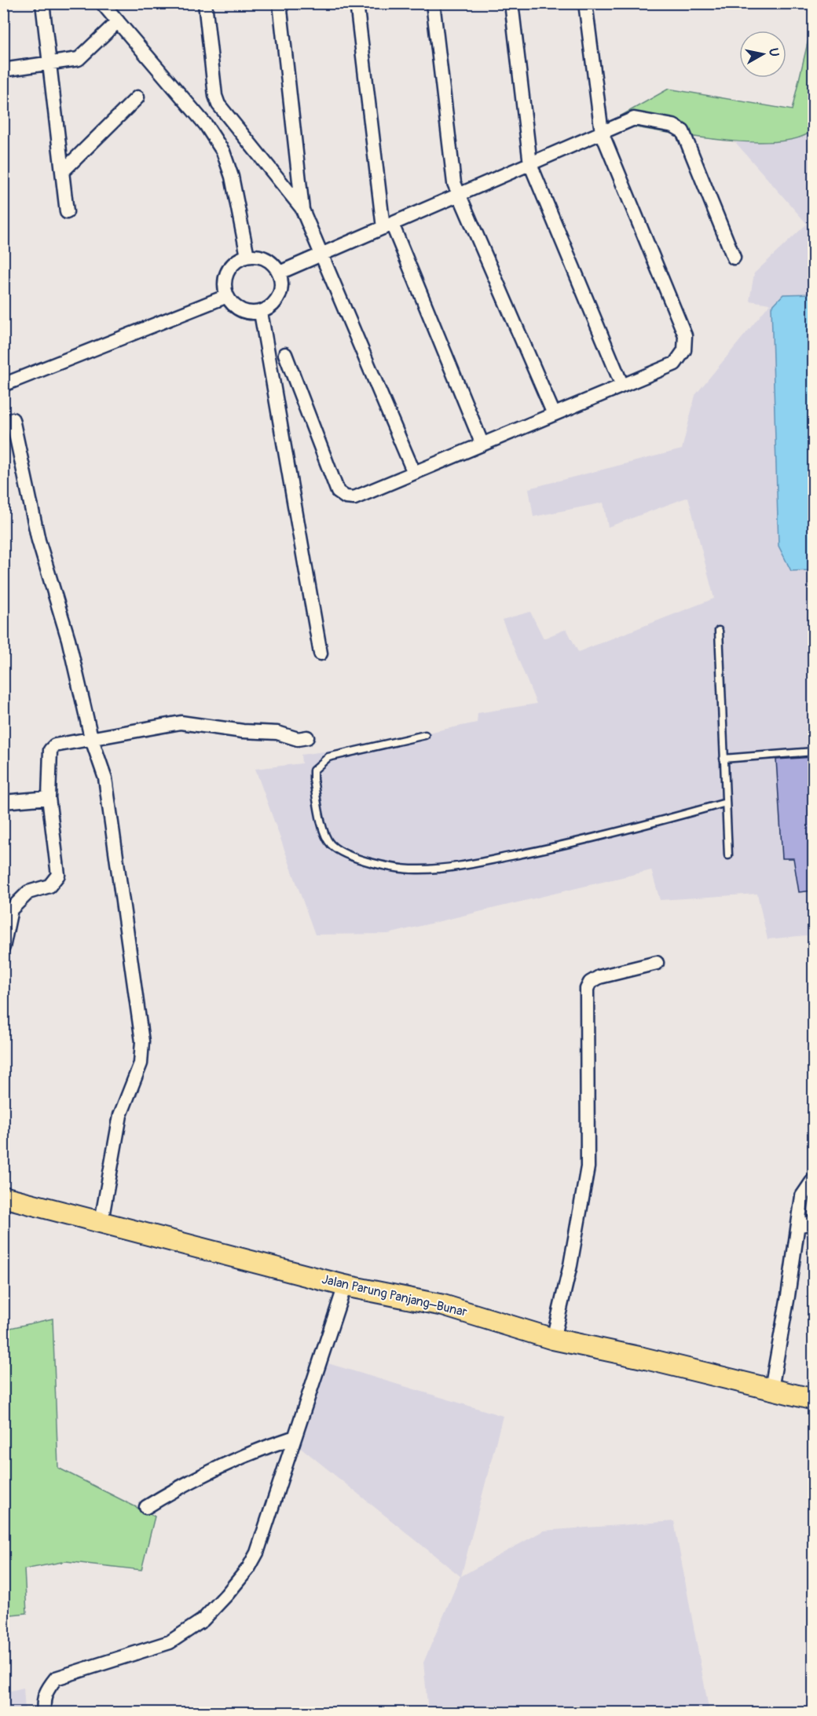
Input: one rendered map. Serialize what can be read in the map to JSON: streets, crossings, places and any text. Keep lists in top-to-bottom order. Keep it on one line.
{"streets":{"main road":["Jalan Parung Panjang–Bunar"]},"north":"right"}
